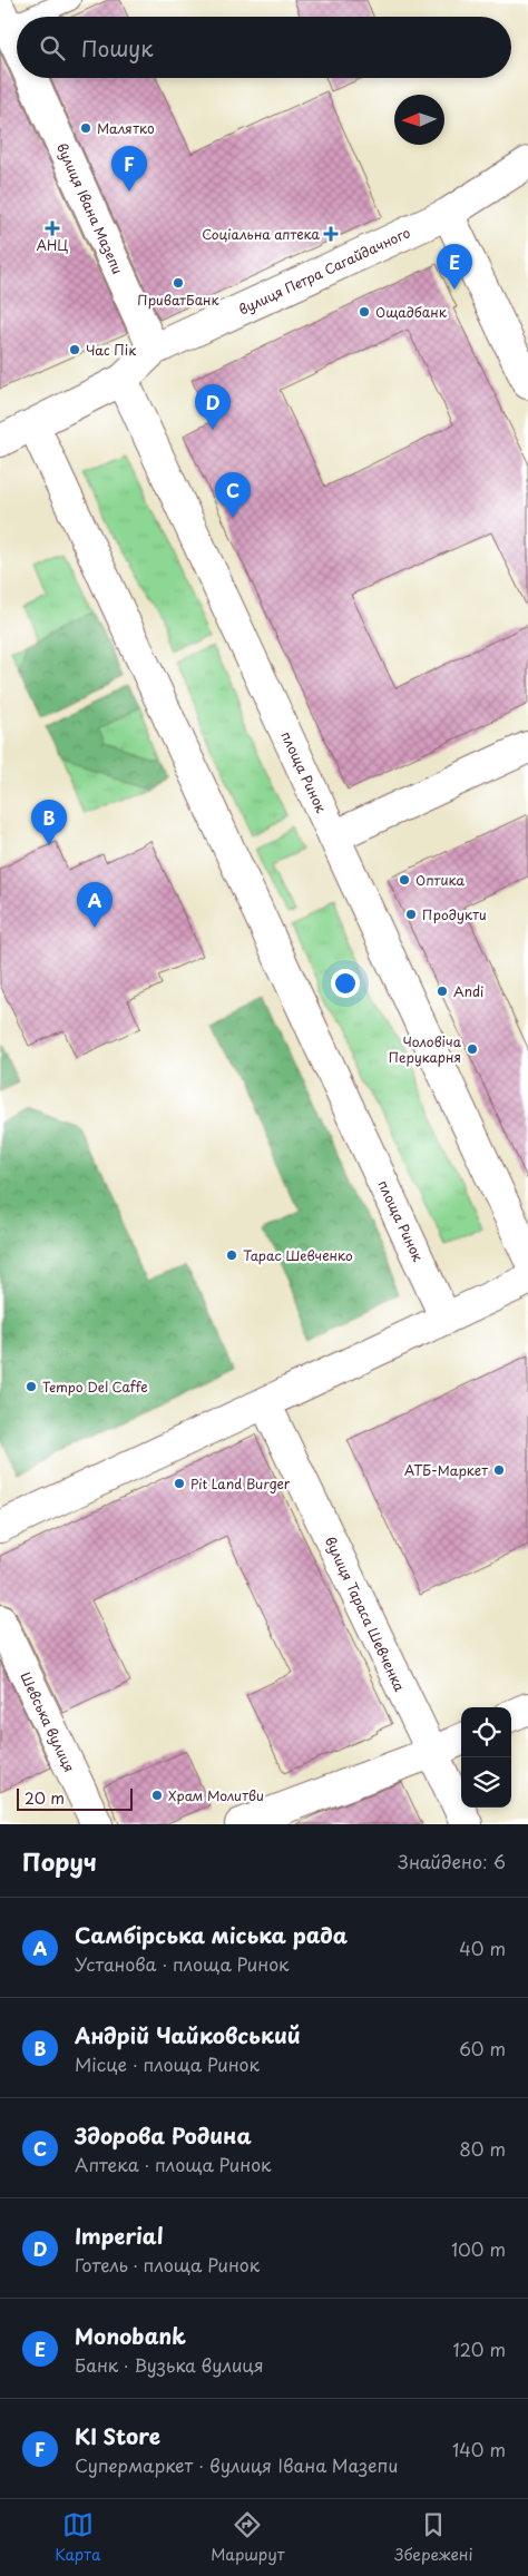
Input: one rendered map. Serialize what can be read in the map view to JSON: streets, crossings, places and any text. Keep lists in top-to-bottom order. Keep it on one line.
{"streets":{"street":["вулиця Івана Мазепи","вулиця Петра Сагайдачного","площа Ринок","вулиця Тараса Шевченка","Шевська вулиця"]},"crossings":[["вулиця Івана Мазепи","вулиця Петра Сагайдачного"],["вулиця Петра Сагайдачного","площа Ринок"]],"places":{"other":["Малятко","ПриватБанк","Ощадбанк","Час Пік","Оптика","Продукти","Andi","Чоловіча Перукарня","Тарас Шевченко","Tempo Del Caffe","АТБ-Маркет","Pit Land Burger","Храм Молитви"],"health":["АНЦ","Соціальна аптека"]},"scale_bar":"20 m","north":"left","page":{"search":"Пошук","pins":["F","E","D","C","B","A"],"scale":"20 m","heading":["Поруч","Знайдено: 6"],"list":[{"mark":"A","name":"Самбірська міська рада","note":"Установа · площа Ринок","value":"40 m"},{"mark":"B","name":"Андрій Чайковський","note":"Місце · площа Ринок","value":"60 m"},{"mark":"C","name":"Здорова Родина","note":"Аптека · площа Ринок","value":"80 m"},{"mark":"D","name":"Imperial","note":"Готель · площа Ринок","value":"100 m"},{"mark":"E","name":"Monobank","note":"Банк · Вузька вулиця","value":"120 m"},{"mark":"F","name":"KI Store","note":"Супермаркет · вулиця Івана Мазепи","value":"140 m"}],"nav":["Карта","Маршрут","Збережені"]}}
